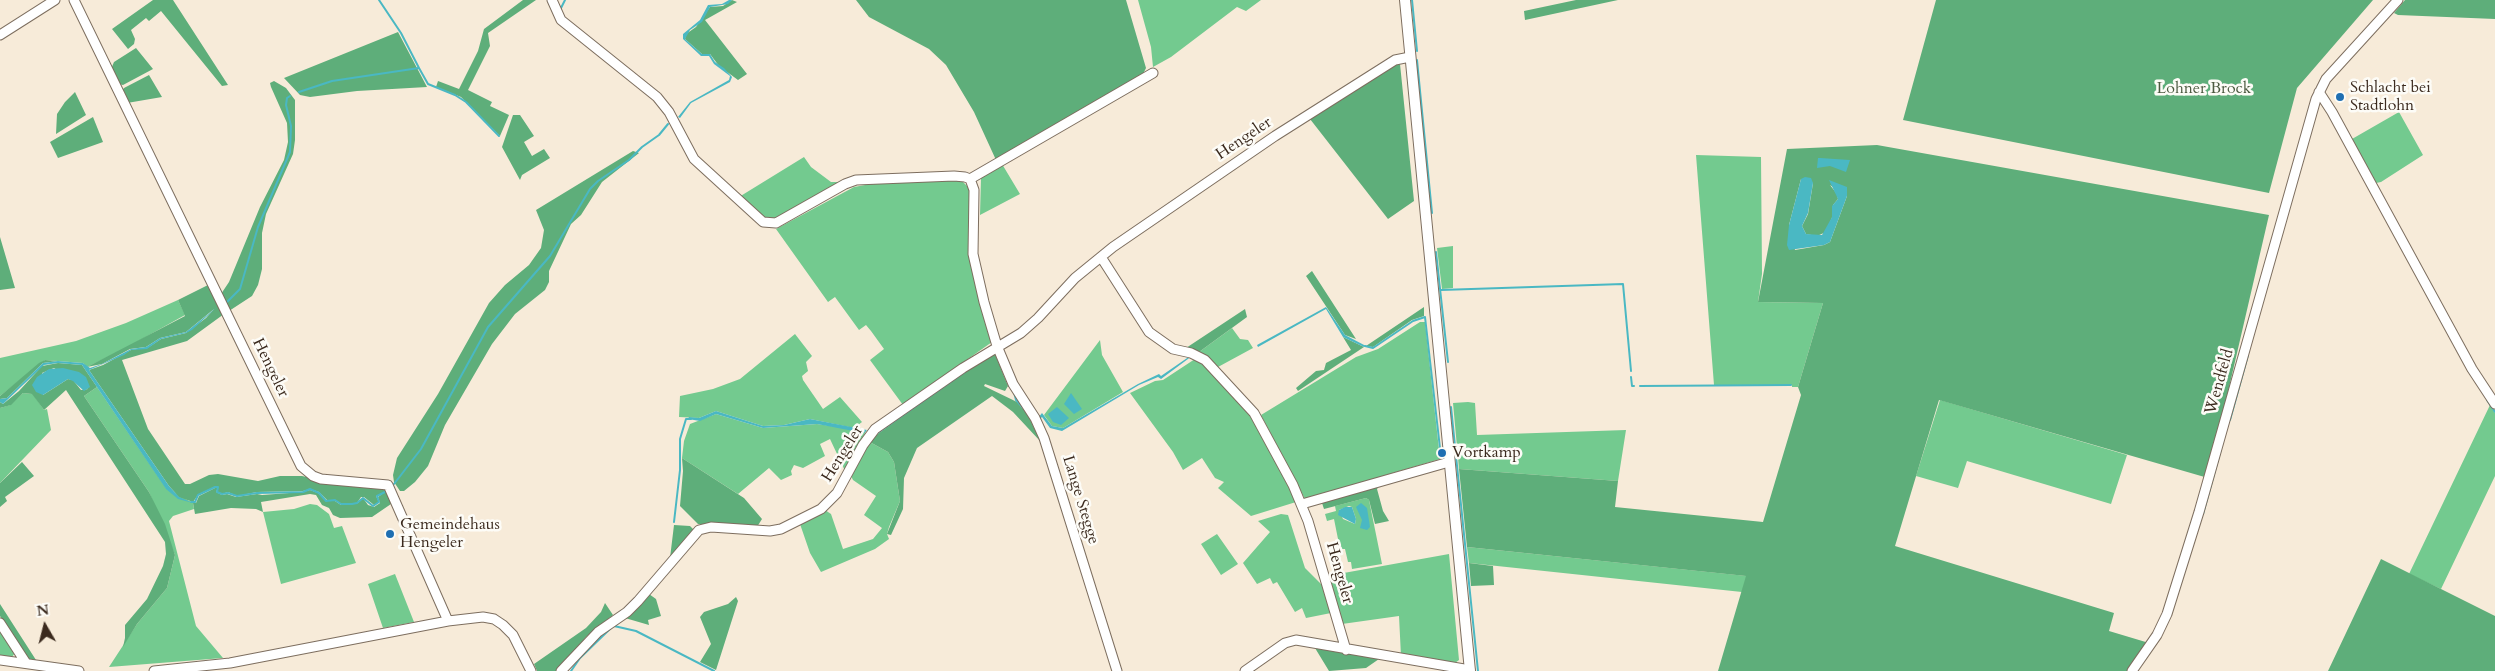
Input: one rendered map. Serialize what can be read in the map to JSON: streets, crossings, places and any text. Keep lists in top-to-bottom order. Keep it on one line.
{"streets":{"street":["Hengeler","Wendfeld","Lange Stegge"]},"crossings":[["Hengeler","Lange Stegge"]],"parks":["Lohner Brock"],"places":["Schlacht bei Stadtlohn","Vortkamp","Gemeindehaus Hengeler"],"north":"top"}
